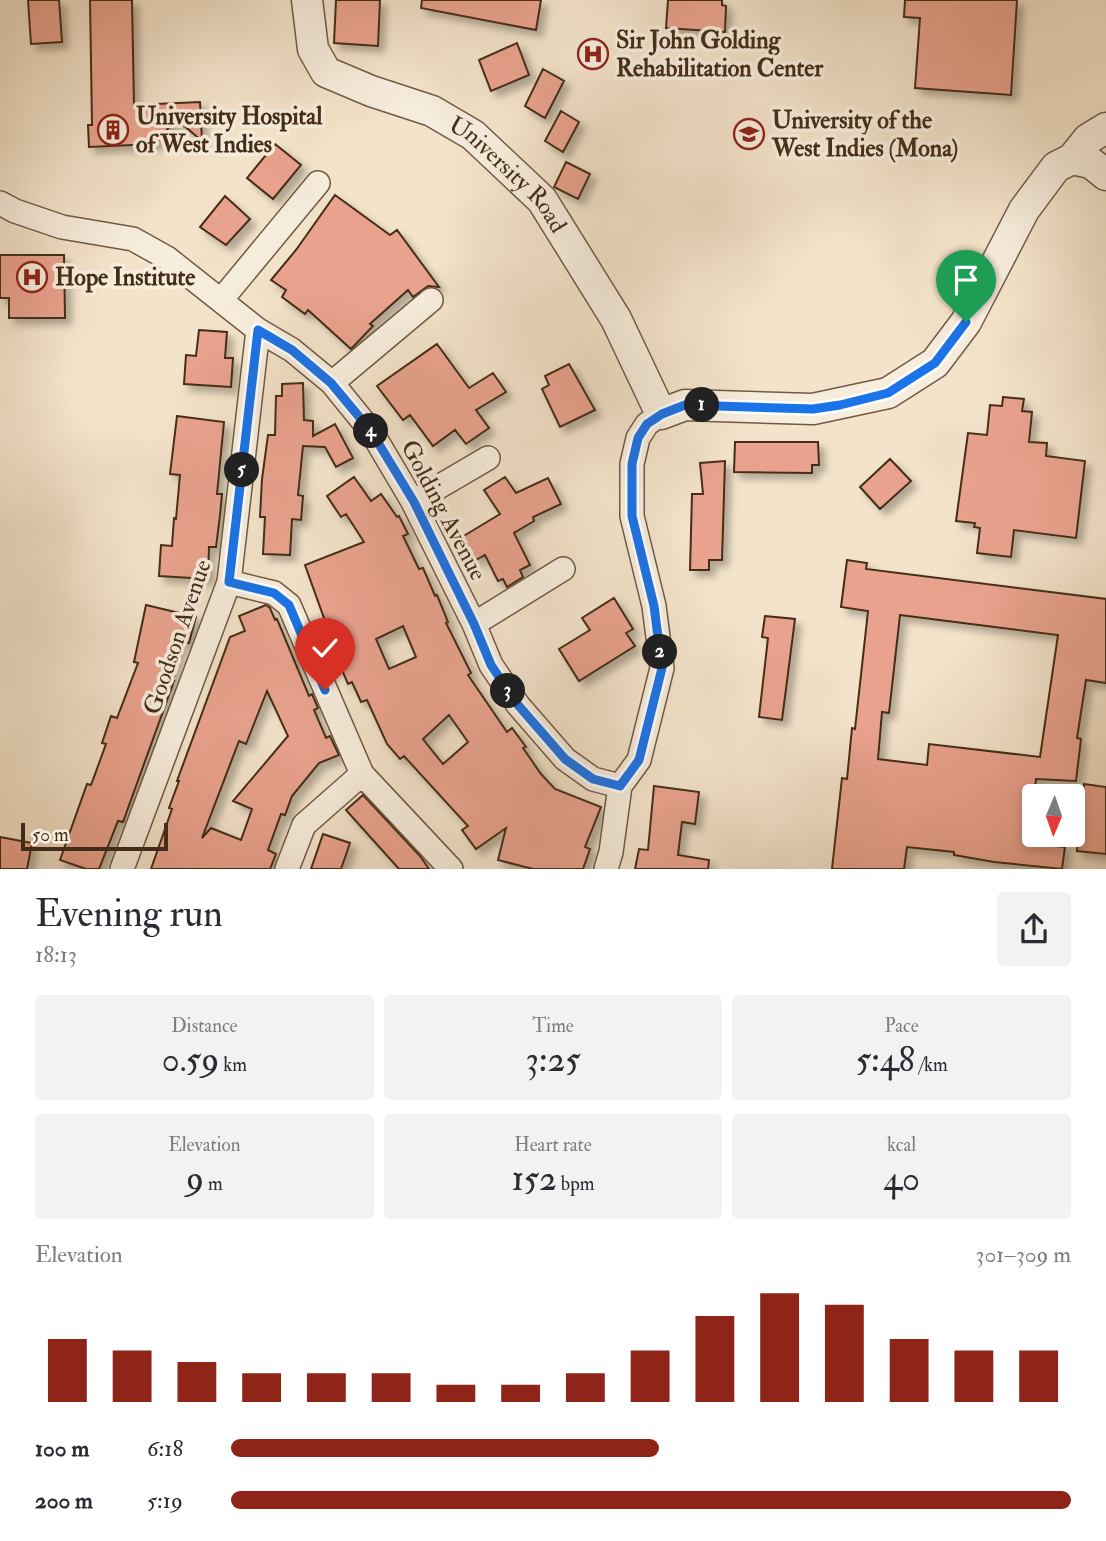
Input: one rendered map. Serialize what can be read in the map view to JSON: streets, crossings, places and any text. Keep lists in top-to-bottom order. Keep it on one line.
{"streets":{"street":["University Road","Golding Avenue","Goodson Avenue"]},"crossings":[["Golding Avenue","Goodson Avenue"]],"places":{"hospital":["Sir John Golding Rehabilitation Center","Hope Institute"],"building":["University Hospital of West Indies"],"school or university":["University of the West Indies (Mona)"]},"scale_bar":"50 m","north":"bottom","page":{"pins":["1","4","5","2","3"],"scale":"50 m","heading":["Evening run","18:13"],"stats":[["Distance","0.59 km"],["Time","3:25"],["Pace","5:48 /km"],["Elevation","9 m"],["Heart rate","152 bpm"],["kcal","40"]],"chart":["Elevation","301–309 m"],"list":[{"name":"100 m","note":"6:18"},{"name":"200 m","note":"5:19"}]}}
